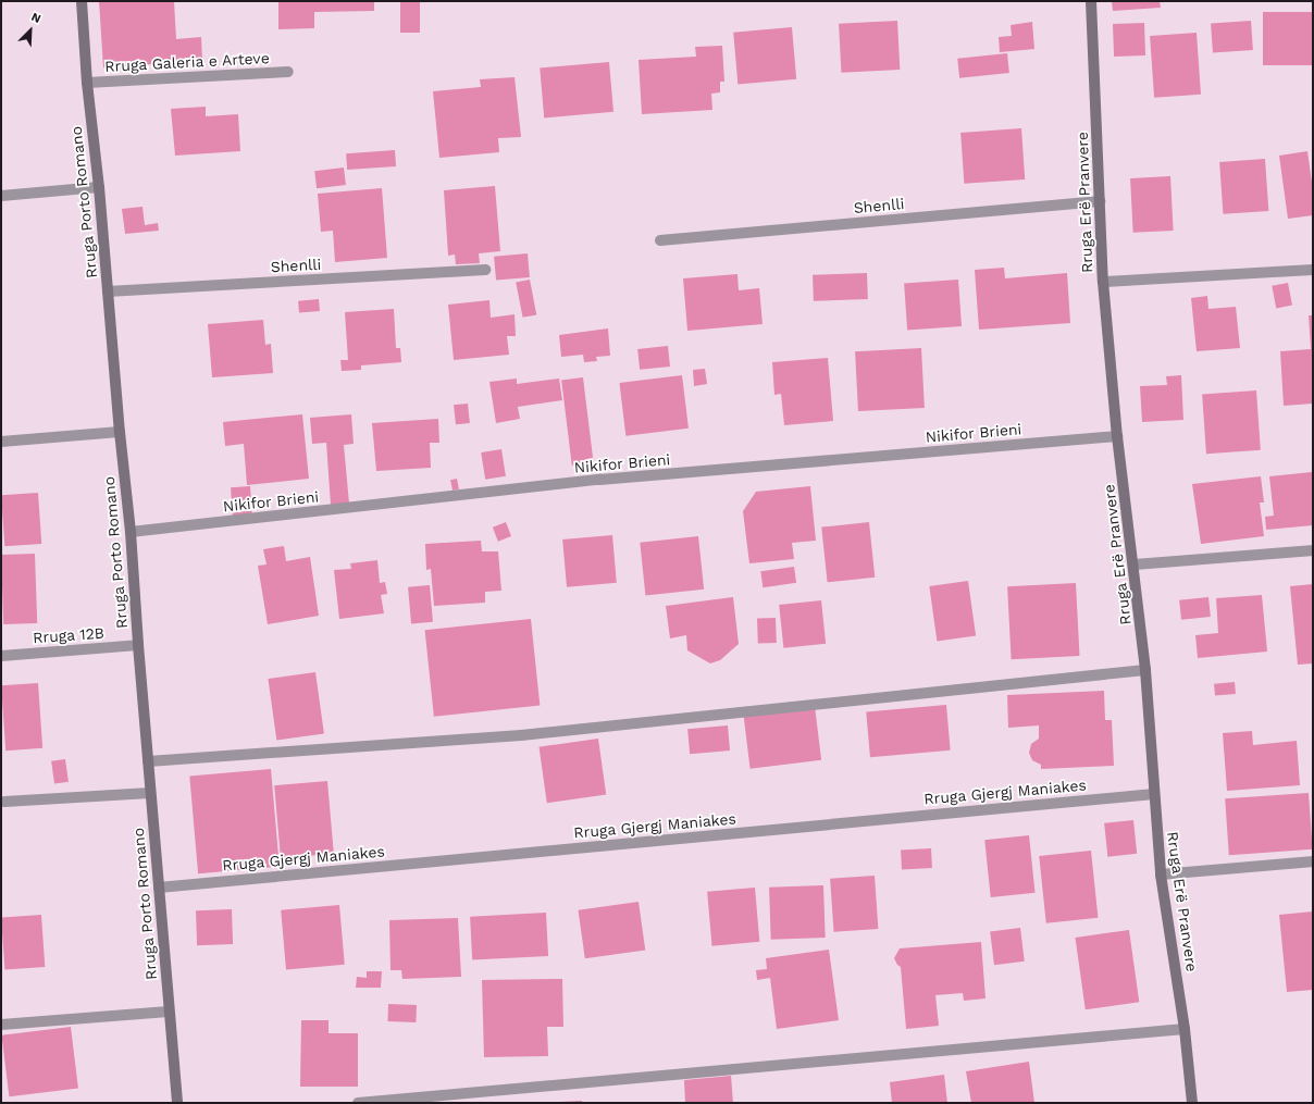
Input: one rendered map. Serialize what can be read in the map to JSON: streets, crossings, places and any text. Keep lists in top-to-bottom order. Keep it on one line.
{"streets":{"street":["Rruga Galeria e Arteve","Rruga Porto Romano","Rruga Erë Pranvere","Shenlli","Nikifor Brieni","Rruga 12B","Rruga Gjergj Maniakes"]},"crossings":[["Rruga Galeria e Arteve","Rruga Porto Romano"],["Rruga Porto Romano","Shenlli"],["Rruga Porto Romano","Nikifor Brieni"],["Rruga Porto Romano","Rruga 12B"],["Rruga Porto Romano","Rruga Gjergj Maniakes"],["Rruga Erë Pranvere","Shenlli"],["Rruga Erë Pranvere","Nikifor Brieni"],["Rruga Erë Pranvere","Rruga Gjergj Maniakes"]],"north":"top right"}
